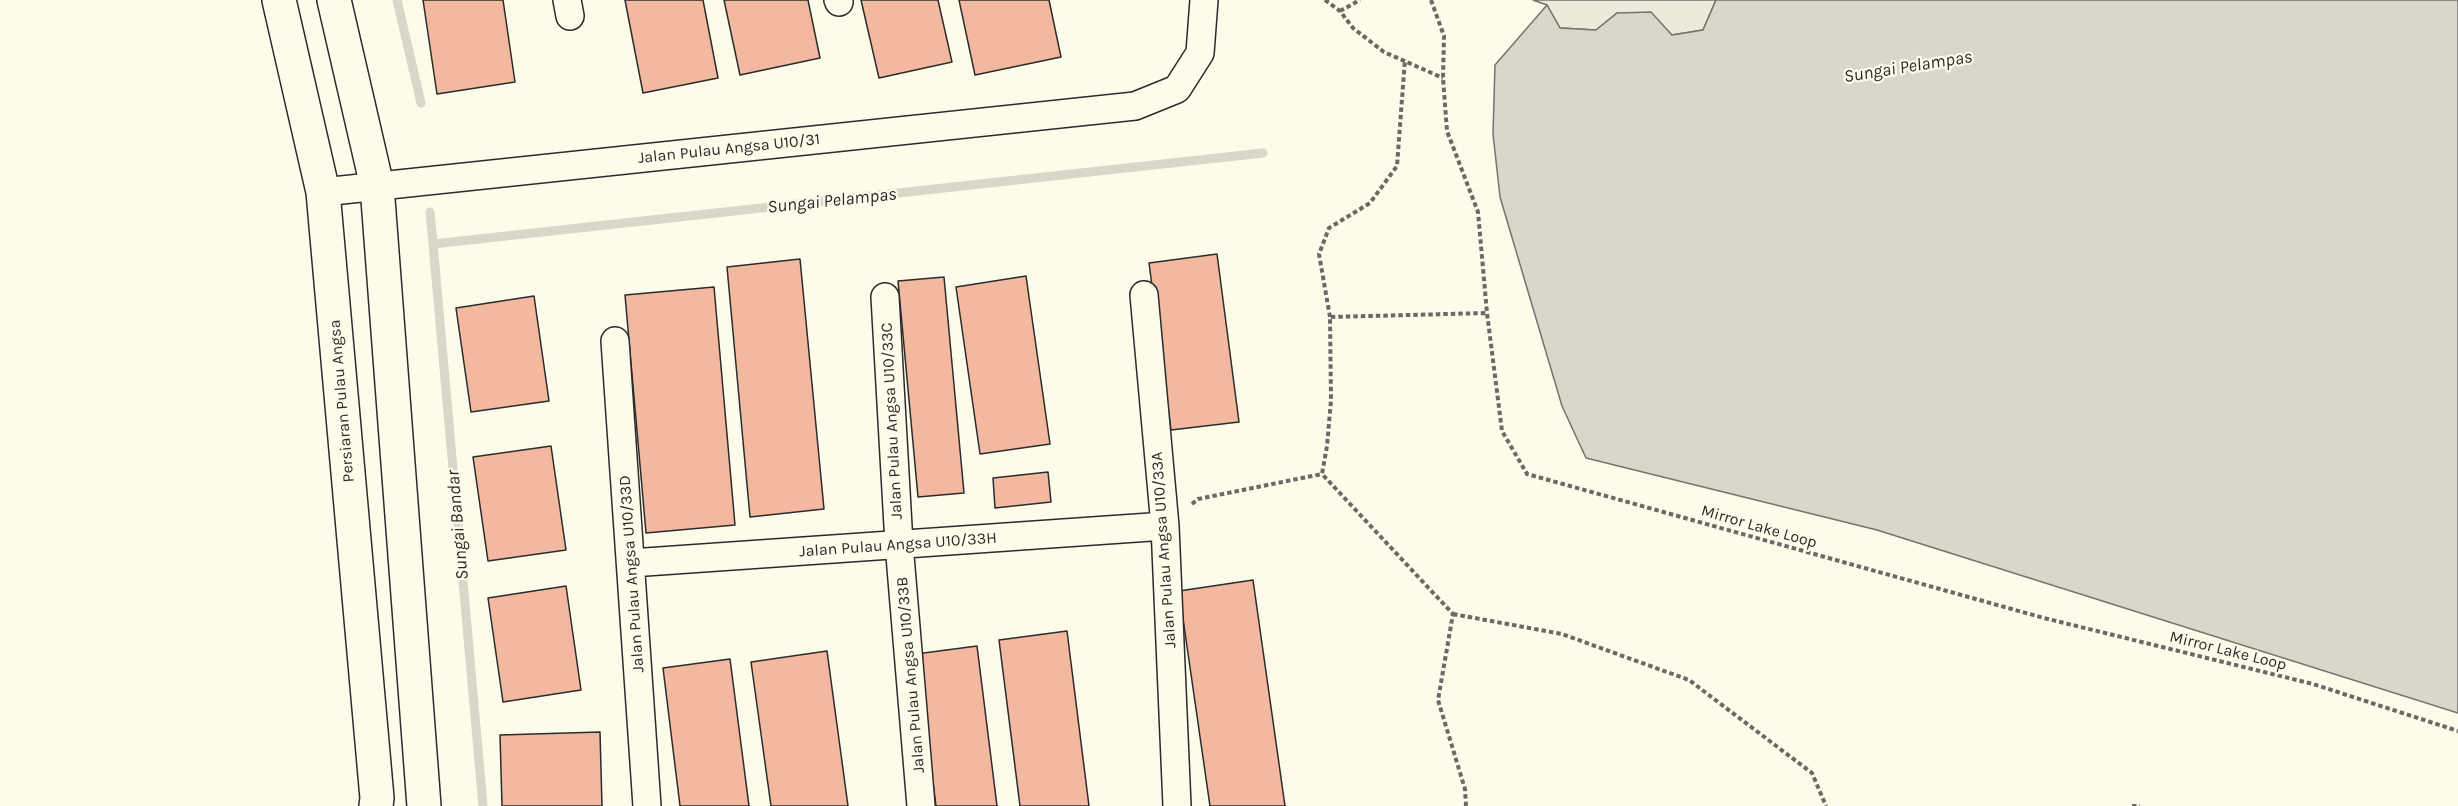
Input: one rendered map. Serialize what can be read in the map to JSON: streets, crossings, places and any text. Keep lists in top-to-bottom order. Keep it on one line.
{"streets":{"street":["Jalan Pulau Angsa U10/31","Persiaran Pulau Angsa","Jalan Pulau Angsa U10/33C","Jalan Pulau Angsa U10/33H","Jalan Pulau Angsa U10/33A","Jalan Pulau Angsa U10/33D","Jalan Pulau Angsa U10/33B"],"path":["Mirror Lake Loop"]},"crossings":[["Jalan Pulau Angsa U10/31","Persiaran Pulau Angsa"],["Jalan Pulau Angsa U10/33C","Jalan Pulau Angsa U10/33H"],["Jalan Pulau Angsa U10/33C","Jalan Pulau Angsa U10/33B"],["Jalan Pulau Angsa U10/33H","Jalan Pulau Angsa U10/33A"],["Jalan Pulau Angsa U10/33H","Jalan Pulau Angsa U10/33D"],["Jalan Pulau Angsa U10/33H","Jalan Pulau Angsa U10/33B"]],"water":["Sungai Pelampas","Sungai Bandar"]}
